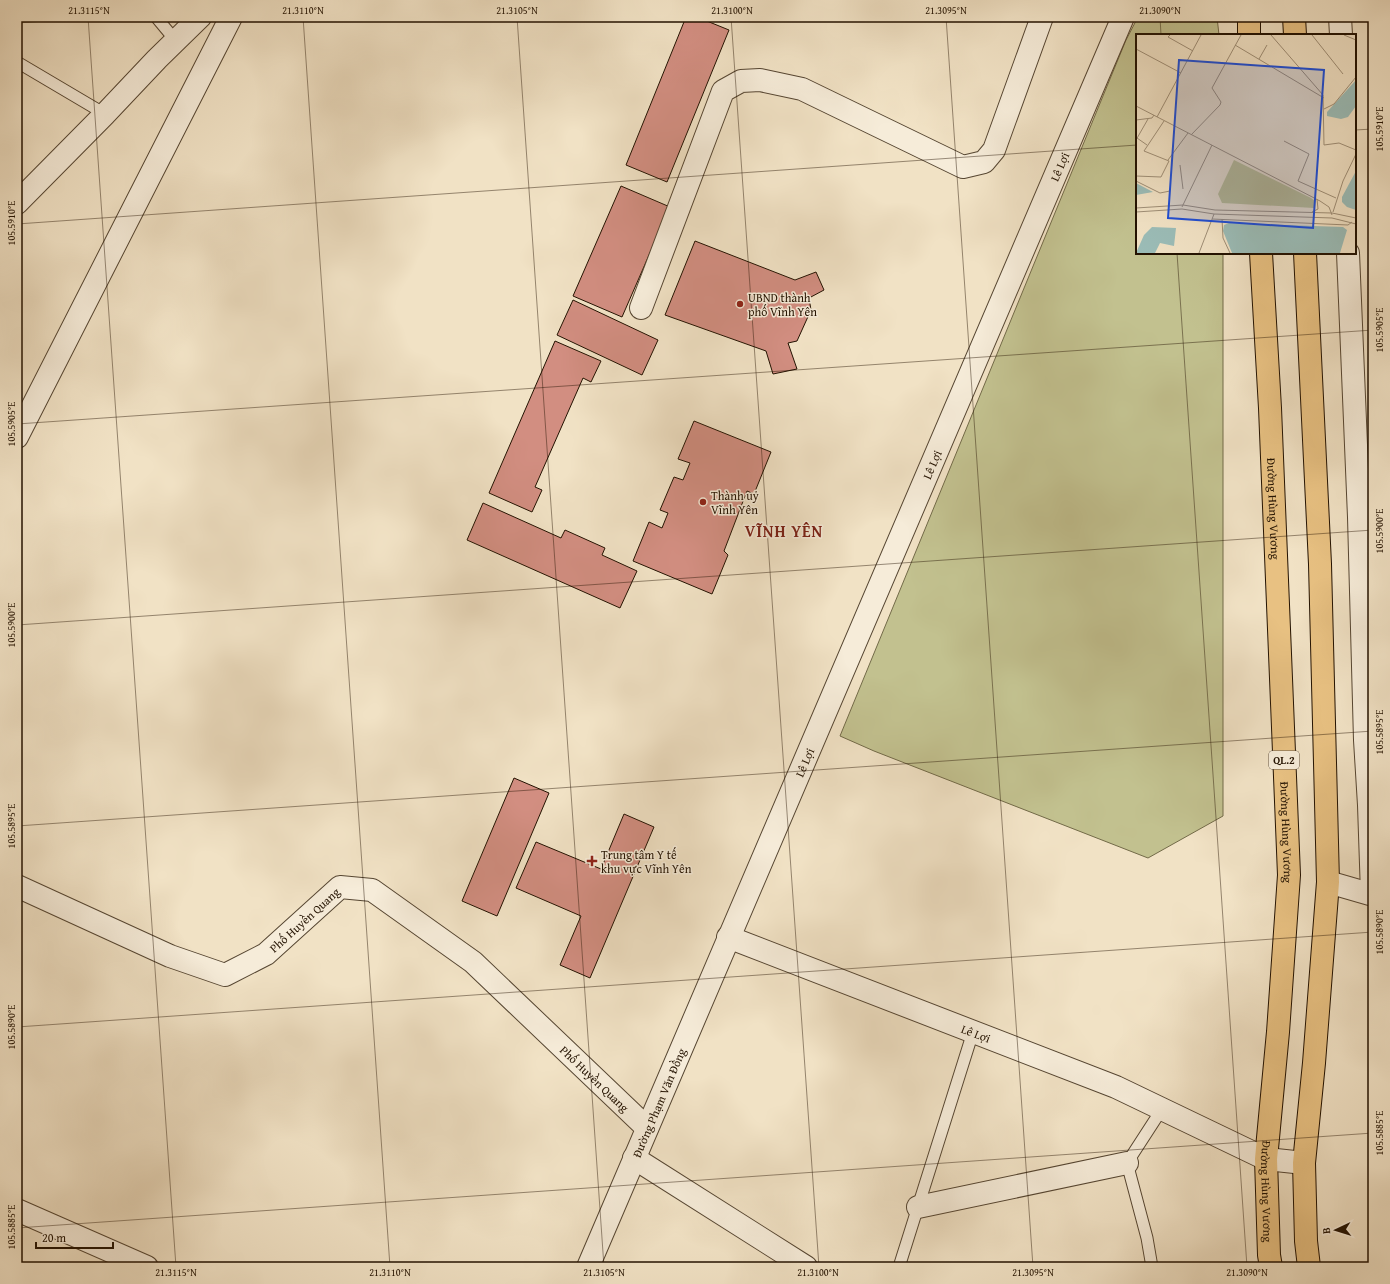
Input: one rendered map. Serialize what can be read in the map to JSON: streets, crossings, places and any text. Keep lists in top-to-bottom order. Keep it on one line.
{"streets":{"main road":["Đường Hùng Vương","QL.2"],"street":["Lê Lợi","Phố Huyền Quang","Đường Phạm Văn Đồng"]},"crossings":[["Lê Lợi","Đường Hùng Vương"],["Lê Lợi","Đường Phạm Văn Đồng"],["Phố Huyền Quang","Đường Phạm Văn Đồng"]],"districts":["VĨNH YÊN"],"places":{"other":["UBND thành phố Vĩnh Yên","Thành uỷ Vĩnh Yên"],"health":["Trung tâm Y tế khu vực Vĩnh Yên"]},"scale_bar":"20 m","north":"left","coordinates":["21.3115°N","21.3110°N","21.3105°N","21.3100°N","21.3095°N","21.3090°N","105.5910°E","105.5905°E","105.5900°E","105.5895°E","105.5890°E","105.5885°E"]}
